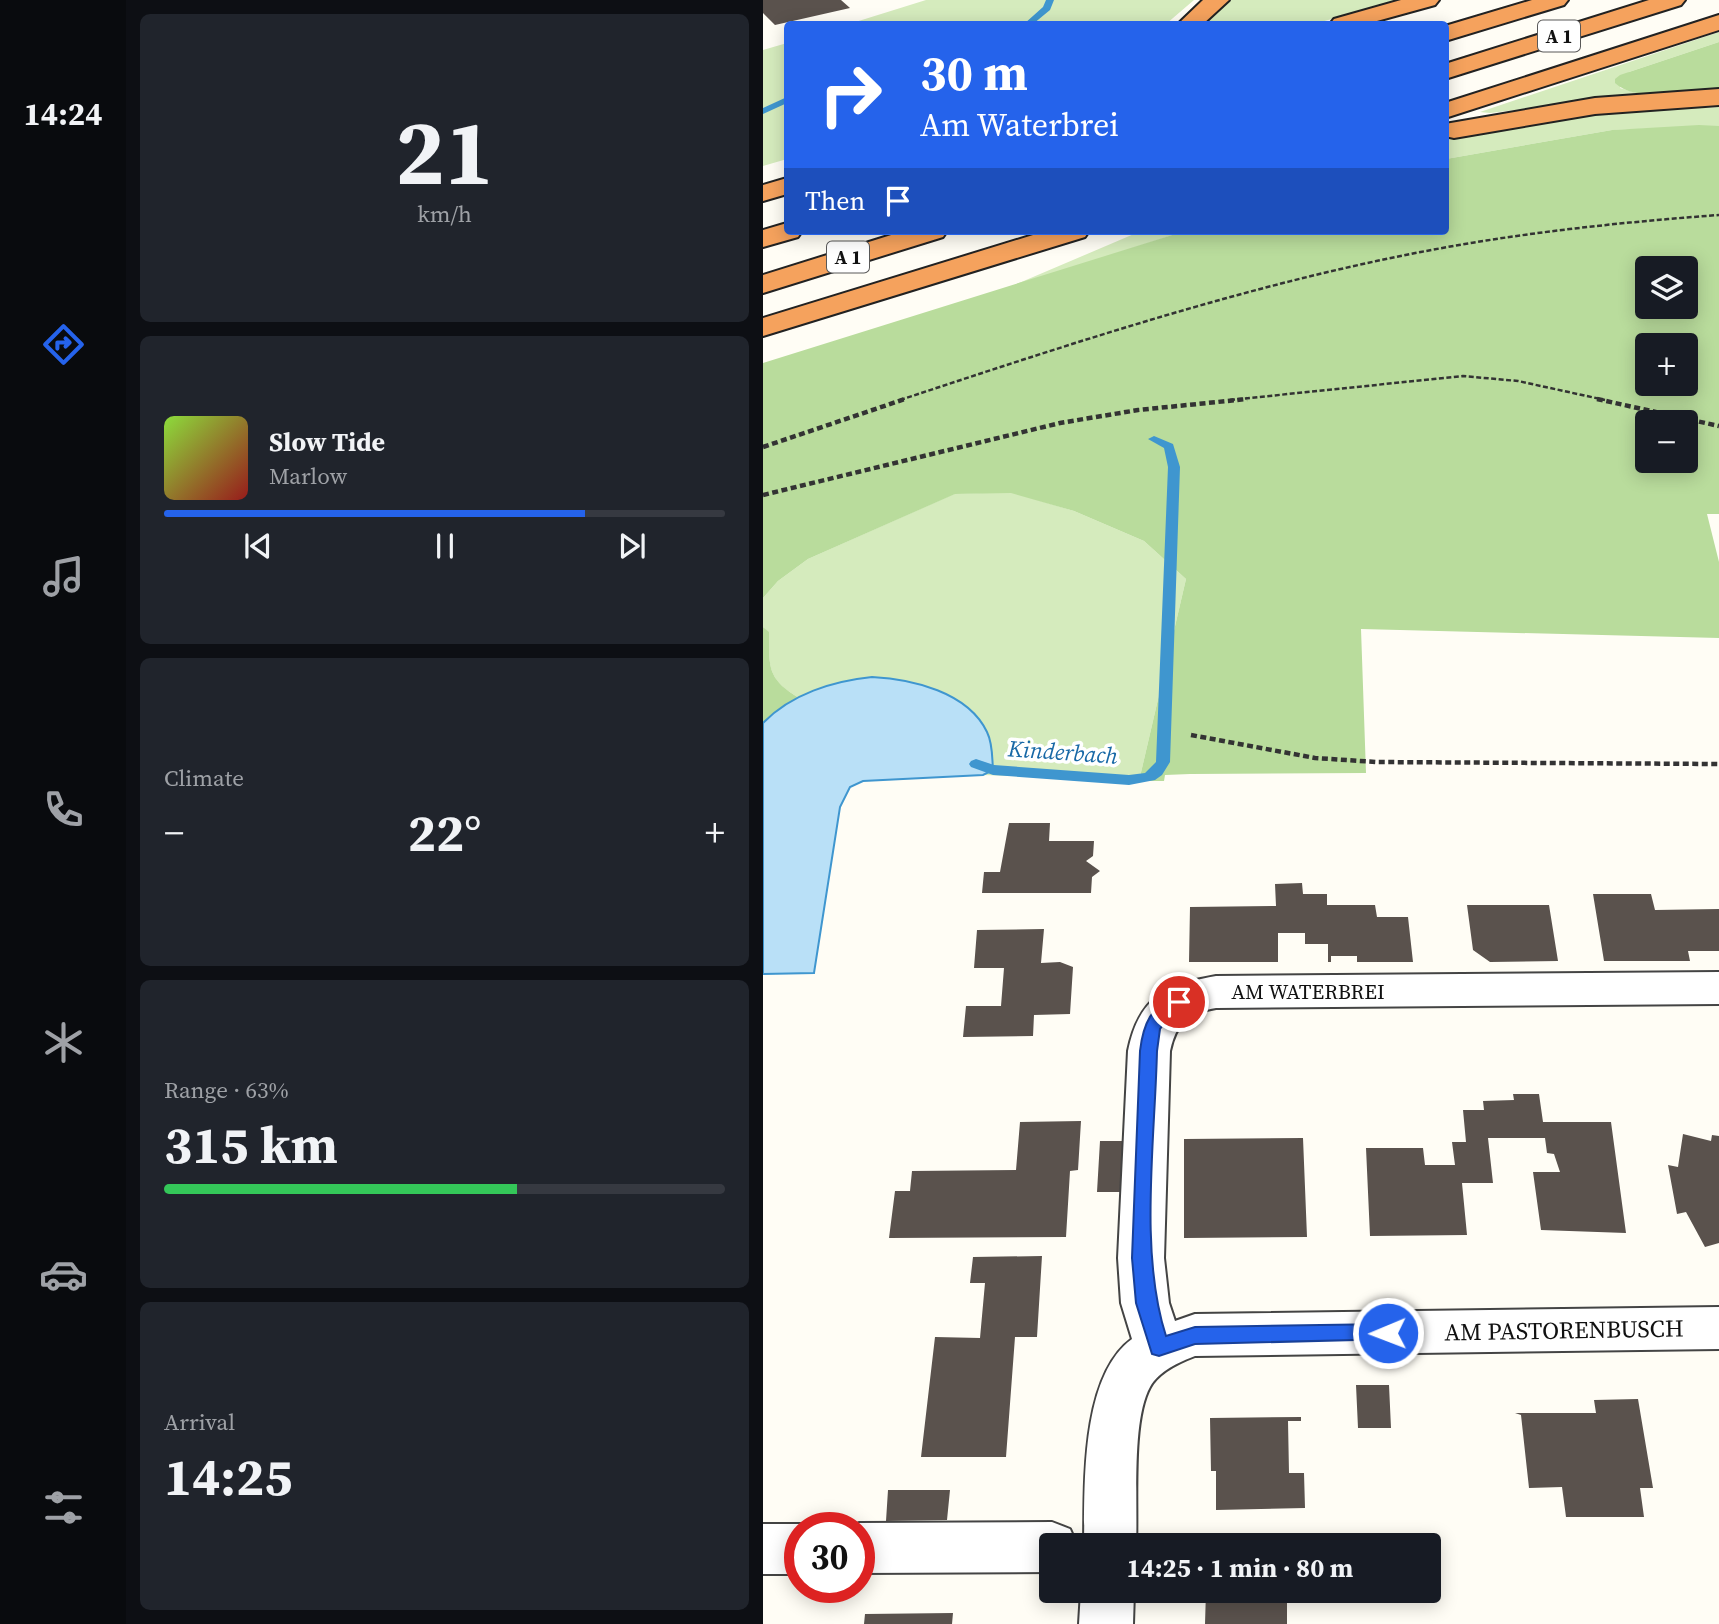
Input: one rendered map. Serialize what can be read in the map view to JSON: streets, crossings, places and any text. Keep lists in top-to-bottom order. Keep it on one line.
{"streets":{"highway":["A 1"],"street":["AM WATERBREI","AM PASTORENBUSCH"]},"crossings":[["AM WATERBREI","AM PASTORENBUSCH"]],"water":["Kinderbach"],"page":{"tabs":"14:24","tile":[["21","km/h"],"Climate",["Range · 63%","315 km"],["Arrival","14:25"]],"turn":["30 m","Am Waterbrei"],"then":"Then","map_buttons":["+","−"],"song":["Slow Tide","Marlow"],"heat":["−","22°","+"],"limit":"30","trip":"14:25 · 1 min · 80 m"}}
